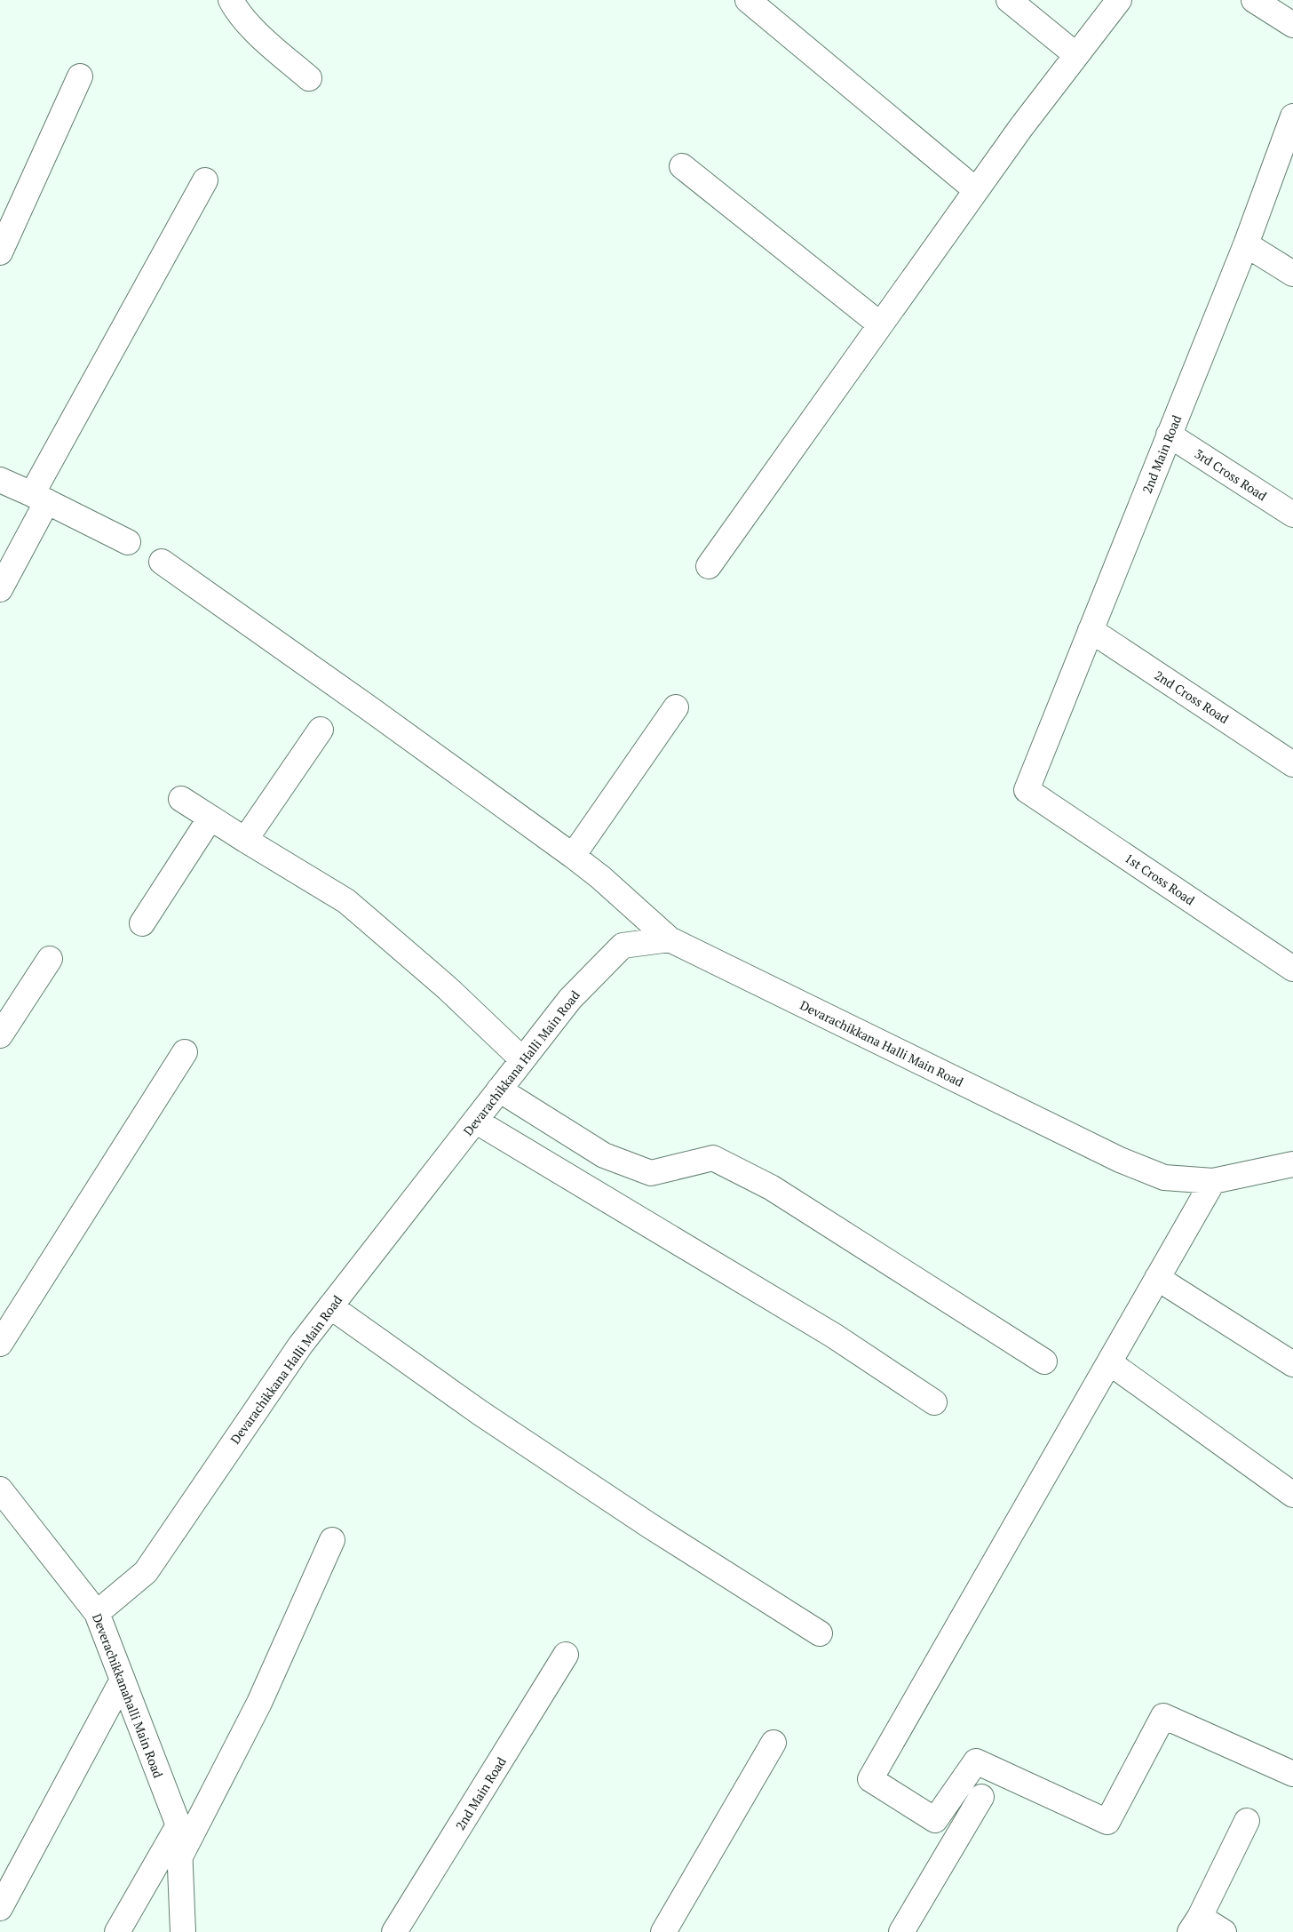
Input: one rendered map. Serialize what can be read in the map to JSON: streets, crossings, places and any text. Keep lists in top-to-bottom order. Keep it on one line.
{"streets":{"street":["2nd Main Road","3rd Cross Road","2nd Cross Road","1st Cross Road","Devarachikkana Halli Main Road","Deverachikkanahalli Main Road"]},"crossings":[["2nd Main Road","3rd Cross Road"],["2nd Main Road","2nd Cross Road"],["2nd Main Road","1st Cross Road"],["Devarachikkana Halli Main Road","Deverachikkanahalli Main Road"]]}
